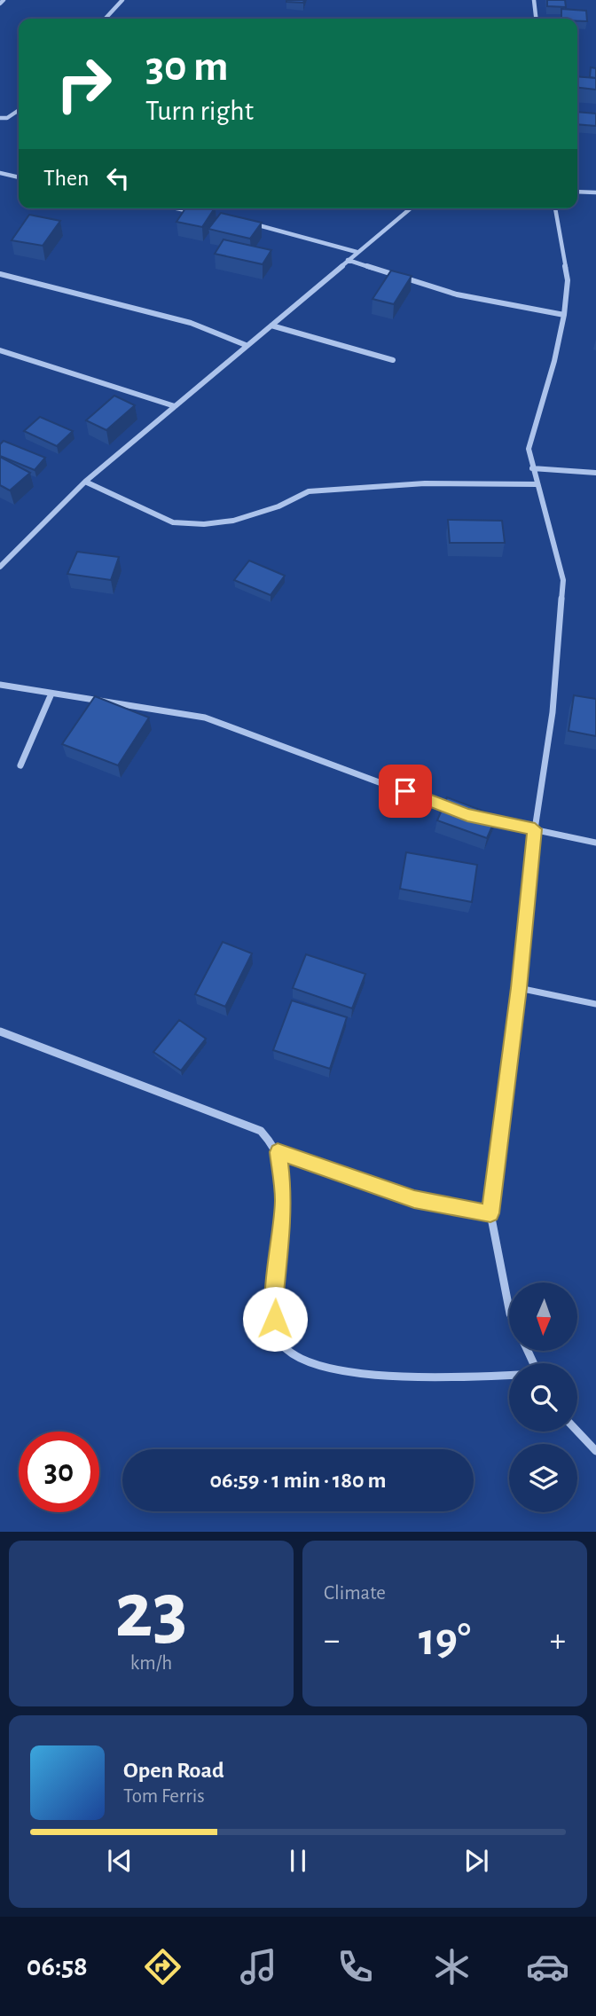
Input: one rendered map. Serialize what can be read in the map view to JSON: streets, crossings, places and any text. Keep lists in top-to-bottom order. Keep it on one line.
{"north":"bottom","page":{"turn":["30 m","Turn right"],"then":"Then","limit":"30","trip":"06:59 · 1 min · 180 m","tile":[["23","km/h"],"Climate"],"heat":["−","19°","+"],"song":["Open Road","Tom Ferris"],"tabs":"06:58"}}
